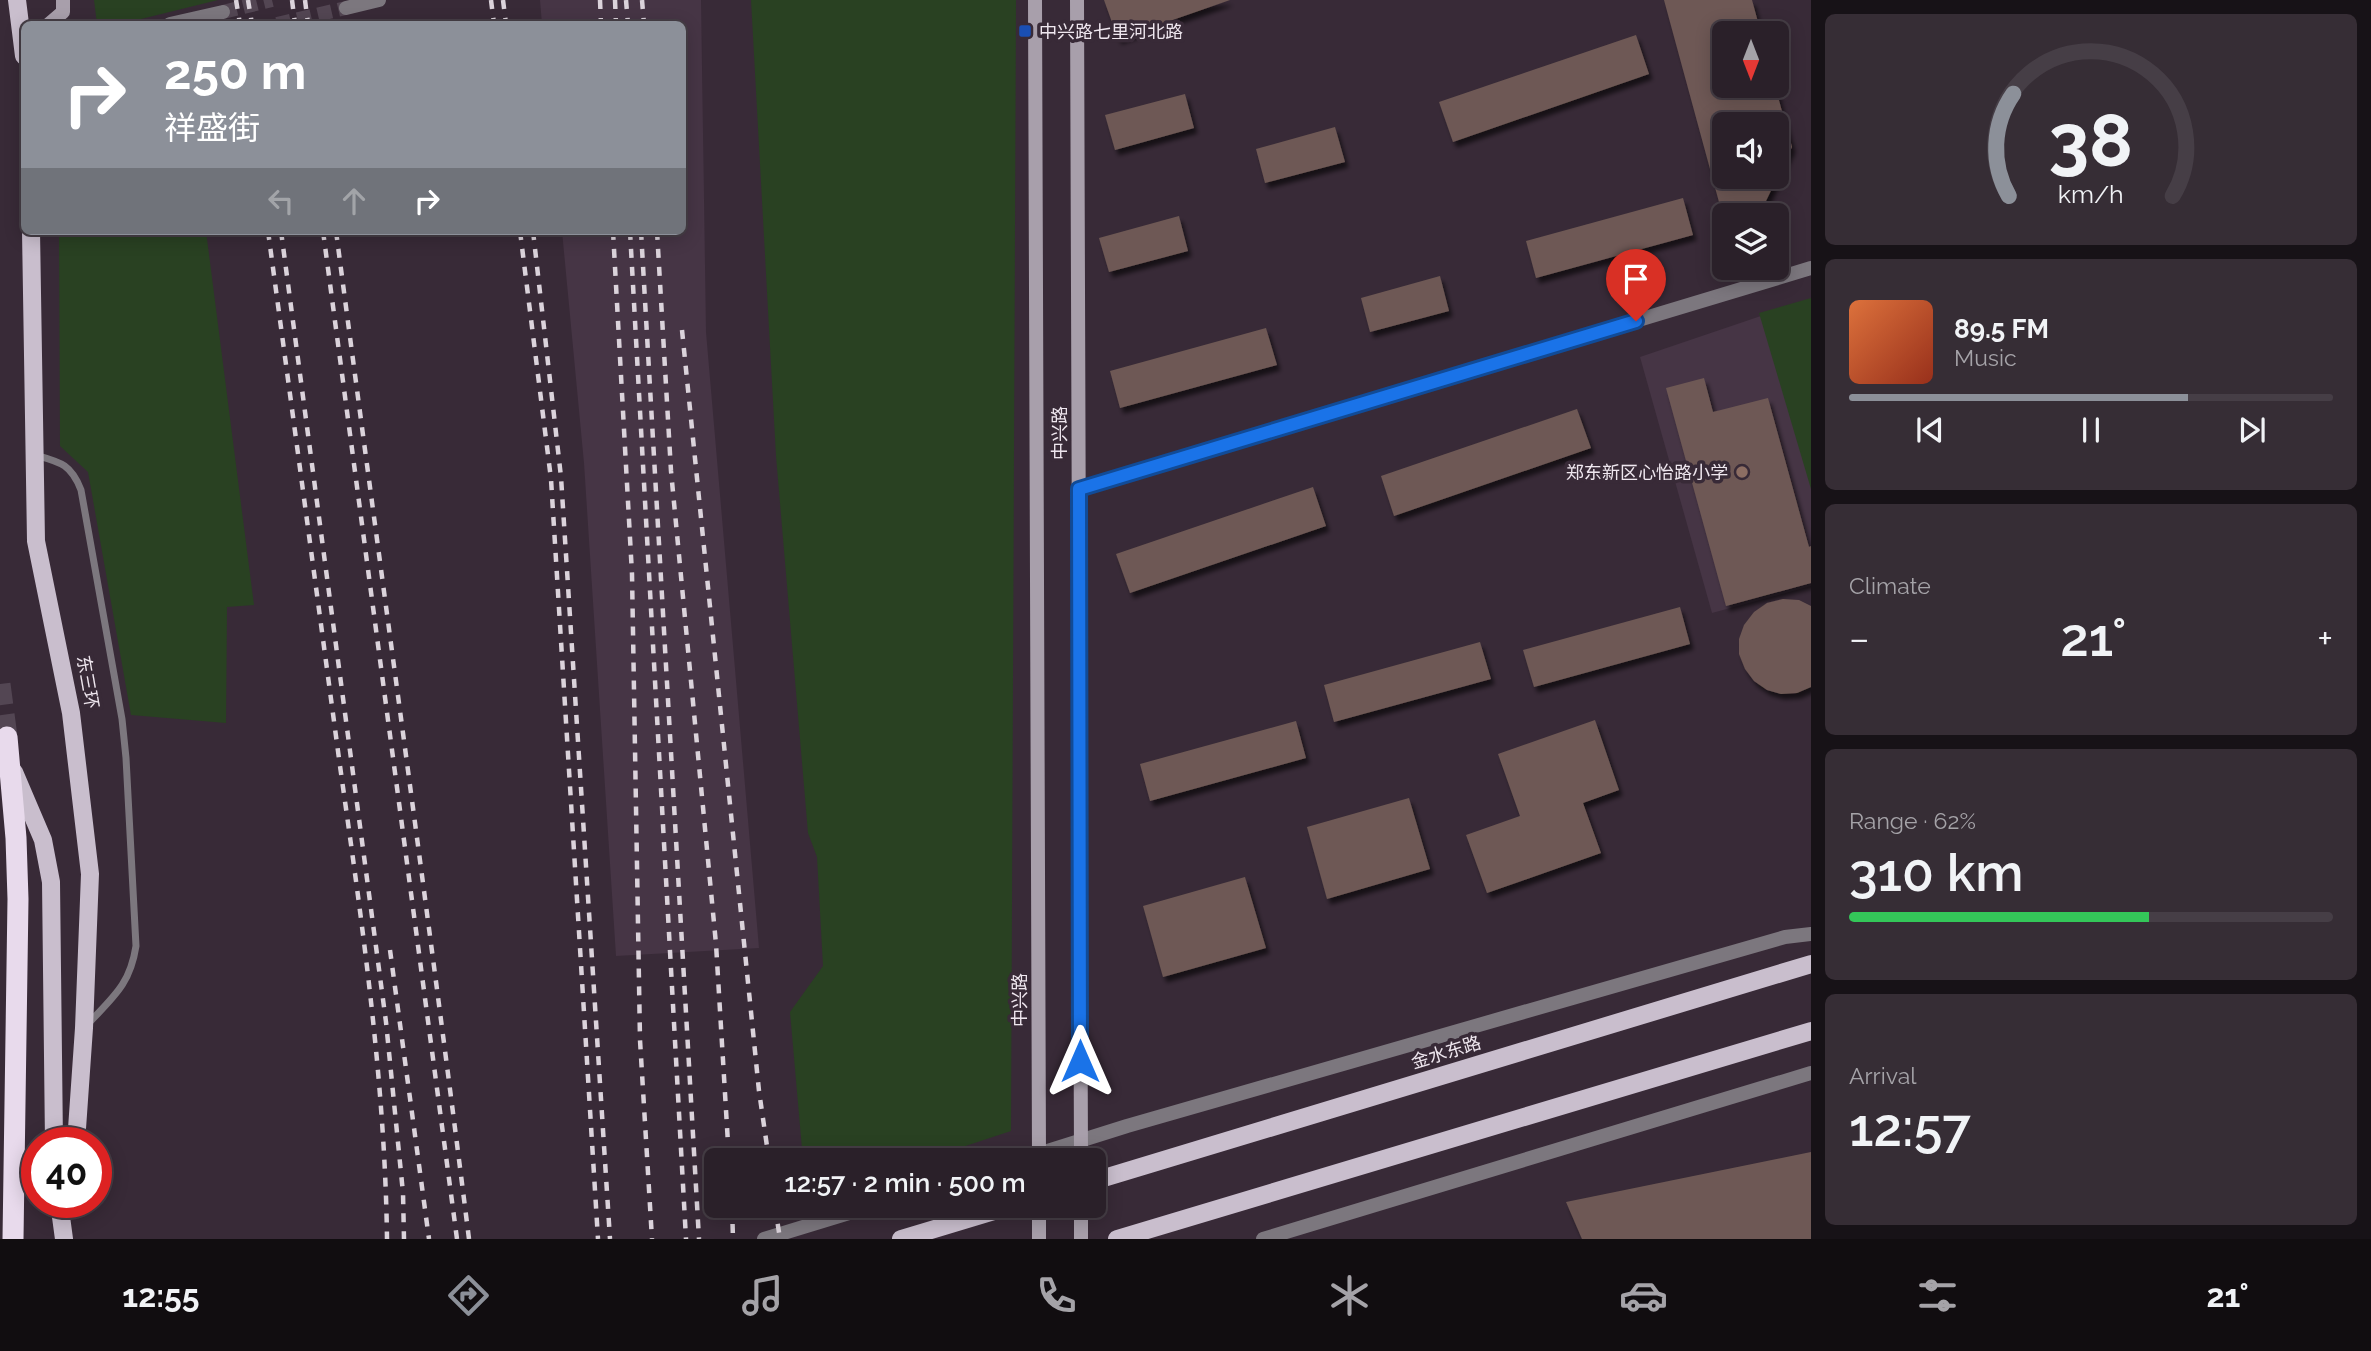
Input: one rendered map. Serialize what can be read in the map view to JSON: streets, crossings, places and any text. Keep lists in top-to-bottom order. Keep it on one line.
{"streets":{"main road":["东三环","金水东路"],"street":["中兴路"]},"places":{"transit":["中兴路七里河北路"],"other":["郑东新区心怡路小学"]},"north":"bottom","page":{"turn":["250 m","祥盛街"],"song":["89.5 FM","Music"],"tile":["Climate",["Range · 62%","310 km"],["Arrival","12:57"]],"heat":["−","21°","+"],"limit":"40","trip":"12:57 · 2 min · 500 m","tabs":["12:55","21°"],"gauge":["38","km/h"]}}
